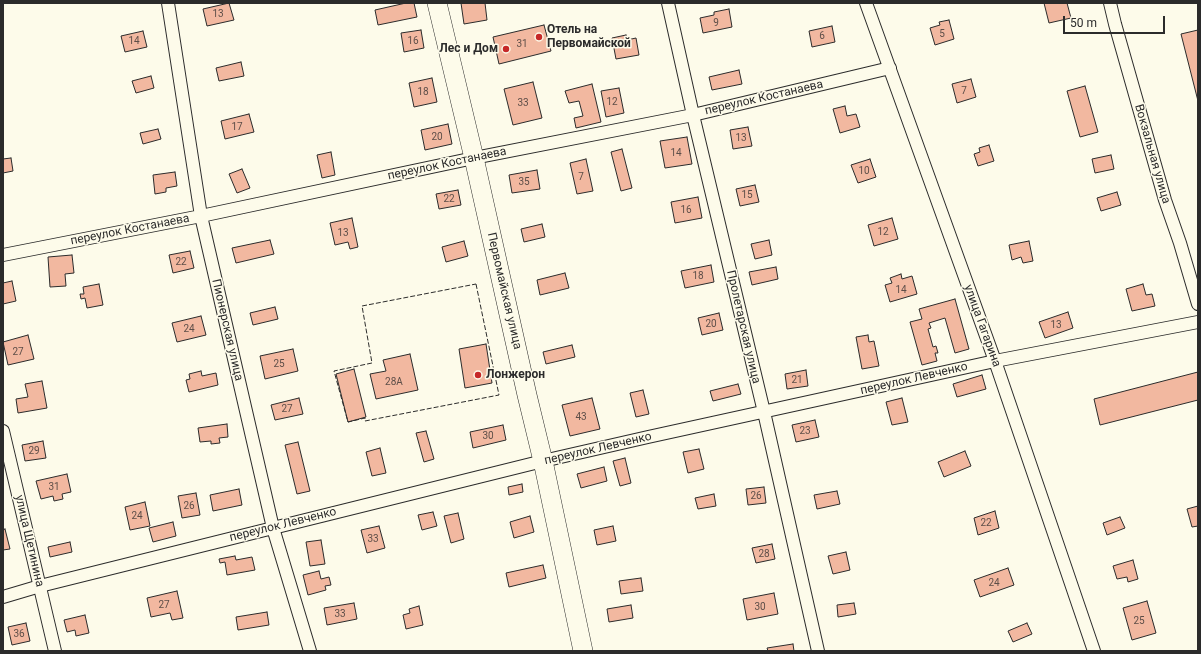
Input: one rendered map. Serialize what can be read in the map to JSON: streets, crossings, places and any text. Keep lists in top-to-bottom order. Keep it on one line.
{"streets":{"main road":["Первомайская улица"],"street":["переулок Костанаева","Вокзальная улица","улица Гагарина","Пролетарская улица","Пионерская улица","переулок Левченко","улица Щетинина"]},"crossings":[["переулок Костанаева","Первомайская улица"],["переулок Костанаева","улица Гагарина"],["переулок Костанаева","Пролетарская улица"],["переулок Костанаева","Пионерская улица"],["Первомайская улица","переулок Левченко"],["улица Гагарина","переулок Левченко"],["Пролетарская улица","переулок Левченко"],["Пионерская улица","переулок Левченко"],["переулок Левченко","улица Щетинина"]],"places":["Отель на Первомайской","Лес и Дом","Лонжерон"],"house_numbers":["13","9","5","6","14","16","31","7","18","12","33","17","20","13","14","10","7","35","15","22","16","12","13","22","18","14","20","13","24","27","25","21","28А","27","43","23","30","29","31","26","26","24","22","33","28","24","27","30","33","25","36"],"scale_bar":"50 m"}
